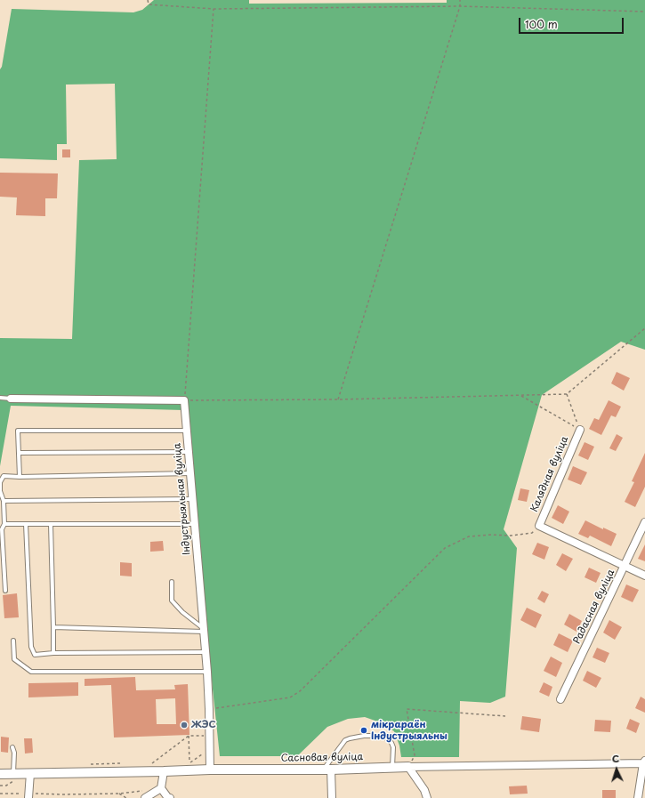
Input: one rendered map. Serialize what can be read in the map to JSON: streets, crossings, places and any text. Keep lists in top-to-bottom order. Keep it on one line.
{"streets":{"street":["Калядная вуліца","Індустрыяльная вуліца","Радасная вуліца","Сасновая вуліца"]},"crossings":[["Індустрыяльная вуліца","Сасновая вуліца"]],"places":["ЖЭС","мікрараён Індустрыяльны"],"scale_bar":"100 m","north":"top"}
